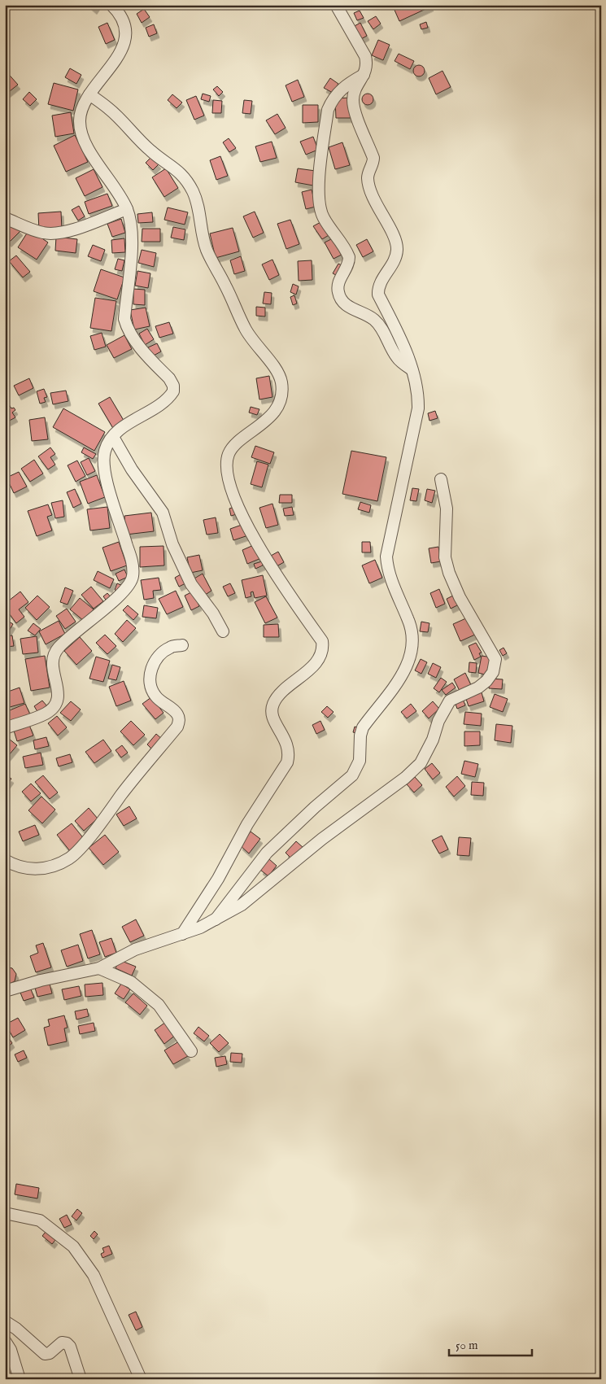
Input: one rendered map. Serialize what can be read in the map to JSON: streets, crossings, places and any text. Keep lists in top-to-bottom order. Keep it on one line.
{"scale_bar":"50 m"}
